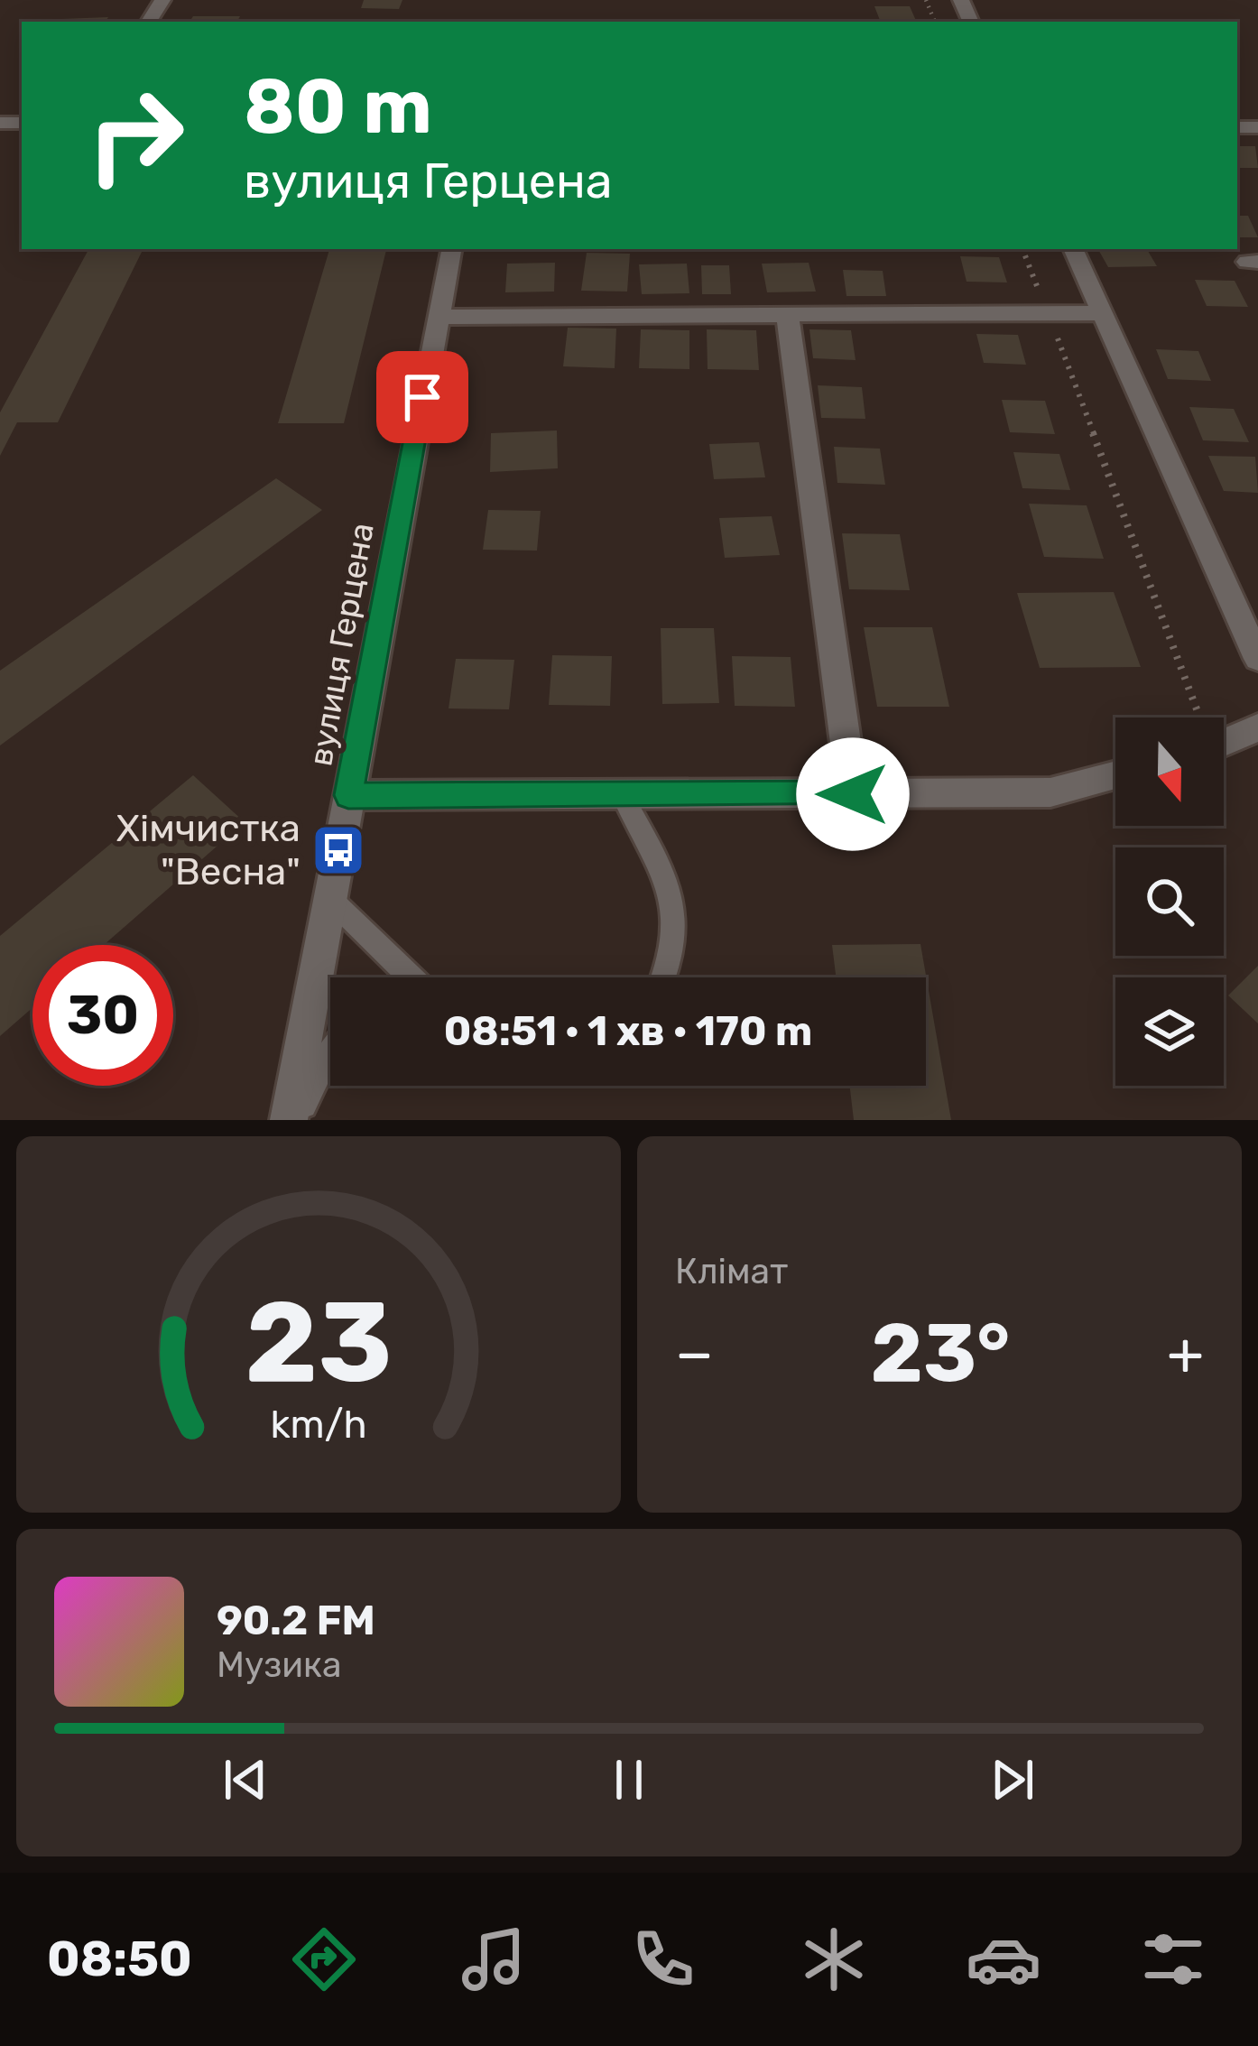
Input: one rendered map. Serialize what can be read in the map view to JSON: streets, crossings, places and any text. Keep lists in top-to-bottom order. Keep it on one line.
{"streets":{"street":["вулиця Герцена"]},"places":{"bus stop":["Хімчистка \"Весна\""]},"north":"bottom","page":{"turn":["80 m","вулиця Герцена"],"limit":"30","trip":"08:51 · 1 хв · 170 m","tile":"Клімат","heat":["−","23°","+"],"song":["90.2 FM","Музика"],"tabs":"08:50","gauge":["23","km/h"]}}
